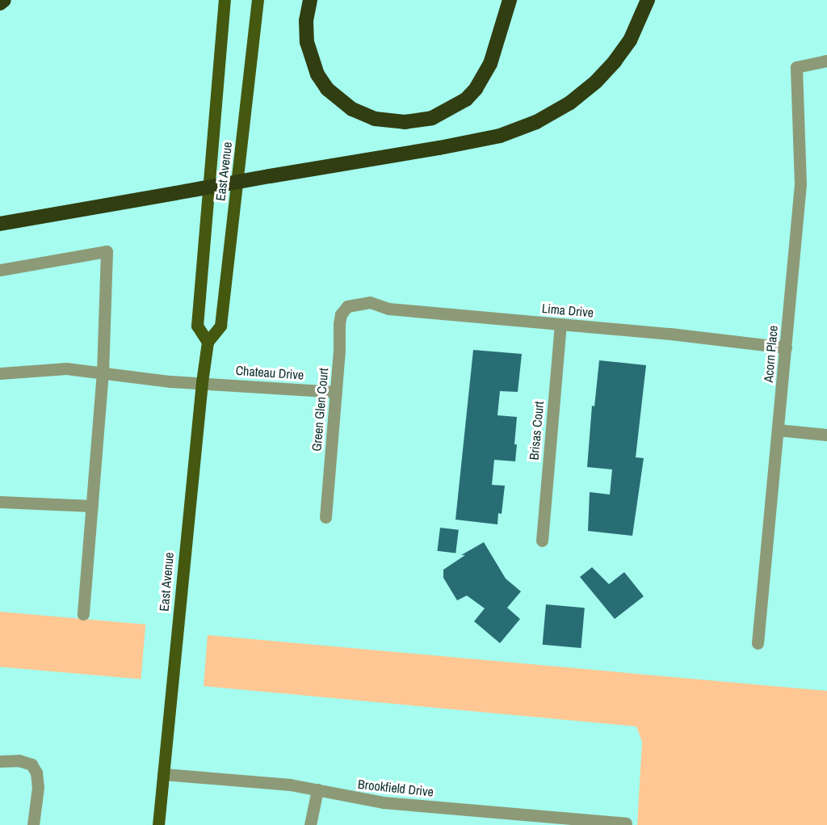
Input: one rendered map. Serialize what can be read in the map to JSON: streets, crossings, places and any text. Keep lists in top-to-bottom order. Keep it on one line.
{"streets":{"main road":["East Avenue"],"street":["Lima Drive","Acorn Place","Chateau Drive","Green Glen Court","Brisas Court","Brookfield Drive"]},"crossings":[["East Avenue","Chateau Drive"],["East Avenue","Brookfield Drive"],["Lima Drive","Acorn Place"],["Lima Drive","Green Glen Court"],["Lima Drive","Brisas Court"],["Chateau Drive","Green Glen Court"]]}
